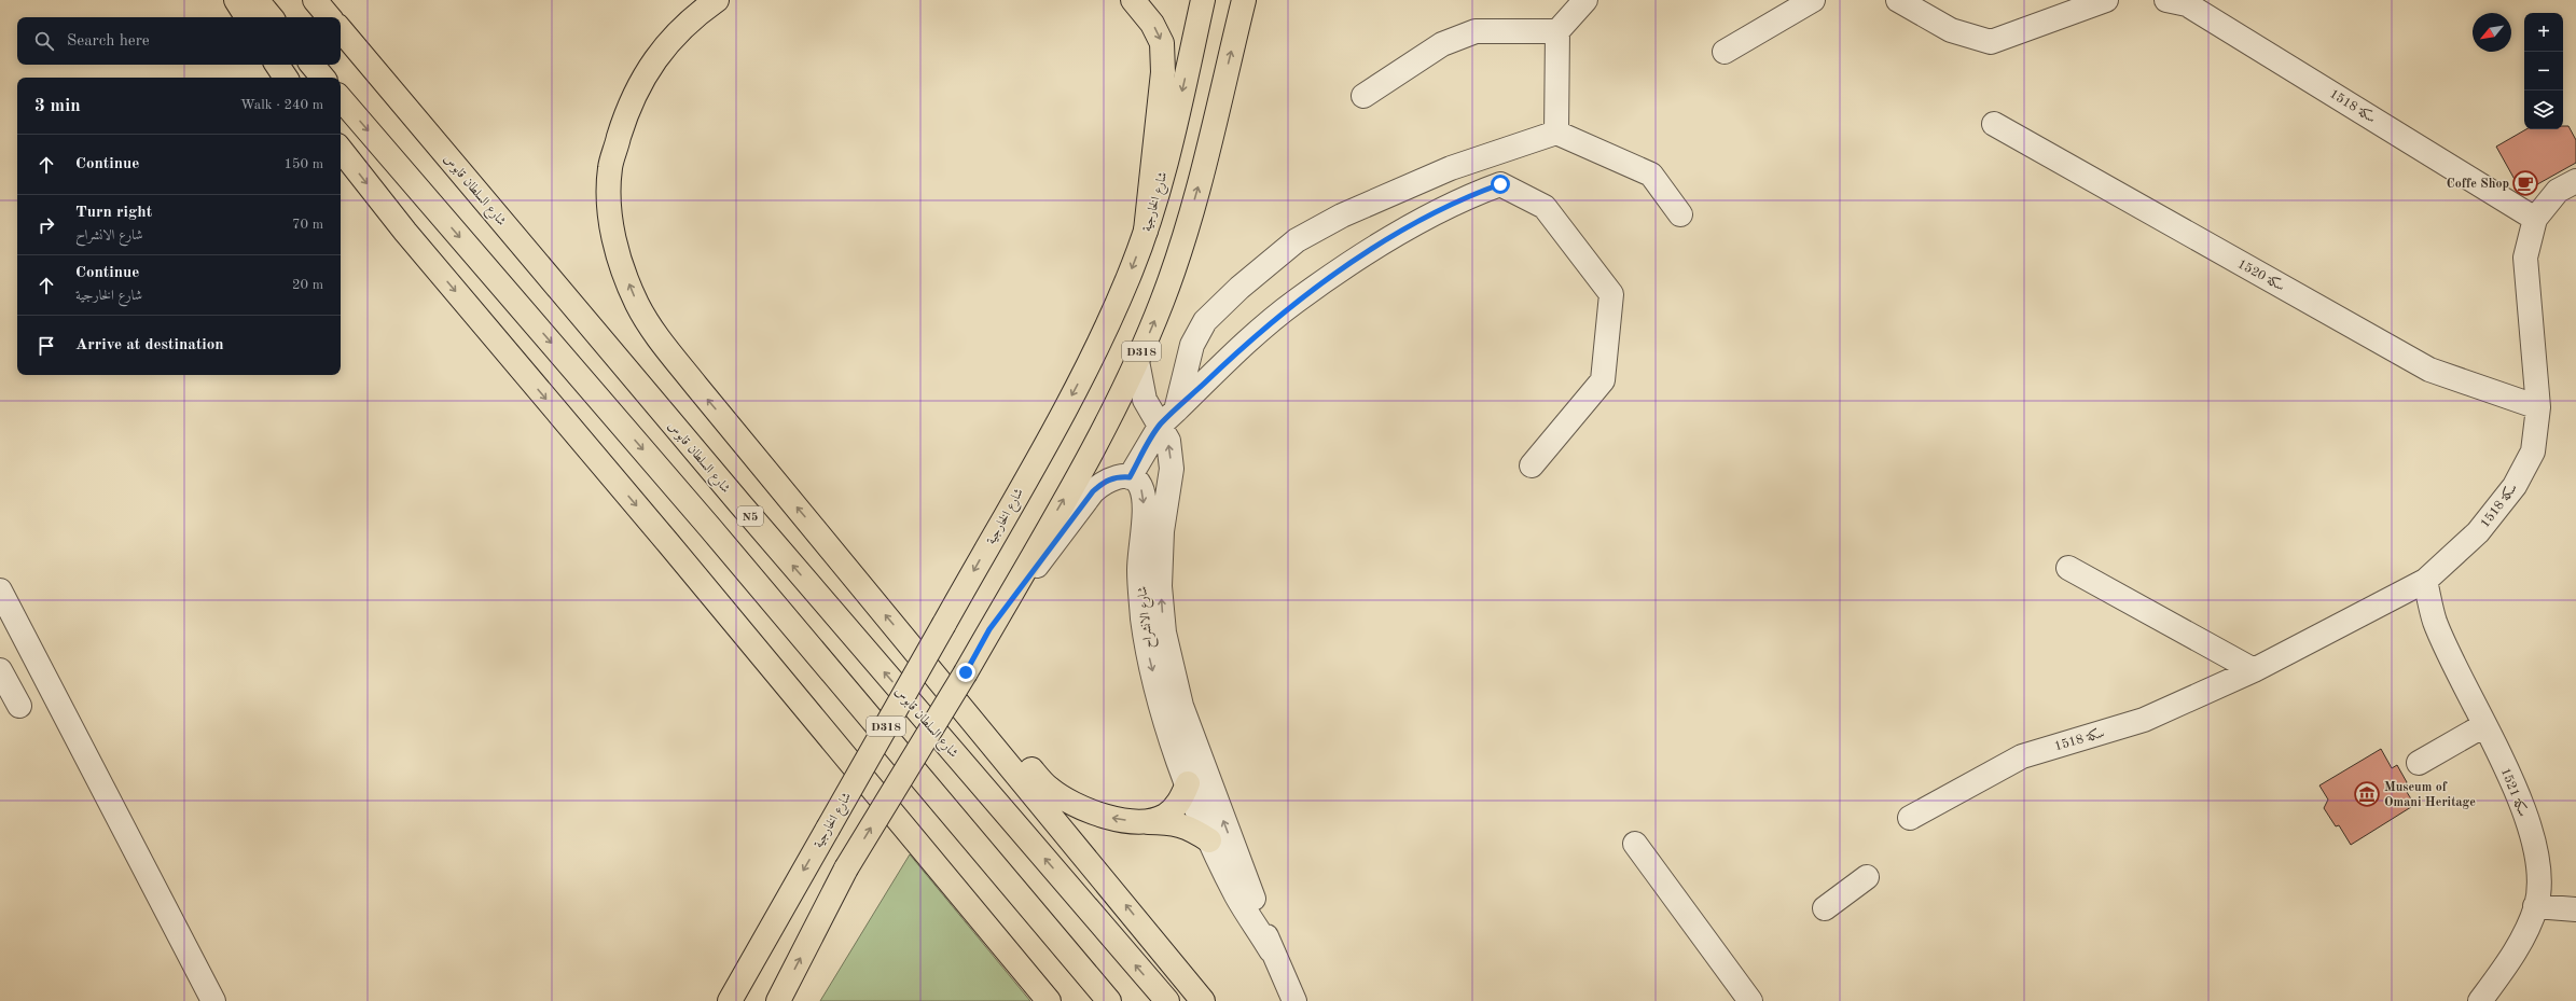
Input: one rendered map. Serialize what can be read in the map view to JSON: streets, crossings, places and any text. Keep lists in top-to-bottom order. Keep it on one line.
{"streets":{"main road":["شارع السلطان قابوس","شارع الخارجية","D318","N5"],"street":["سكة 1518","سكة 1520","شارع الانشراح","سكة 1521"]},"crossings":[["سكة 1518","سكة 1520"],["سكة 1518","سكة 1521"],["D318","شارع الانشراح"]],"places":{"cafe":["Coffe Shop"],"museum":["Museum of Omani Heritage"]},"north":"bottom left","page":{"map_buttons":["+","−"],"search":"Search here","heading":["3 min","Walk · 240 m"],"list":[["Continue","150 m"],["Turn right","شارع الانشراح","70 m"],["Continue","شارع الخارجية","20 m"],"Arrive at destination"]}}
